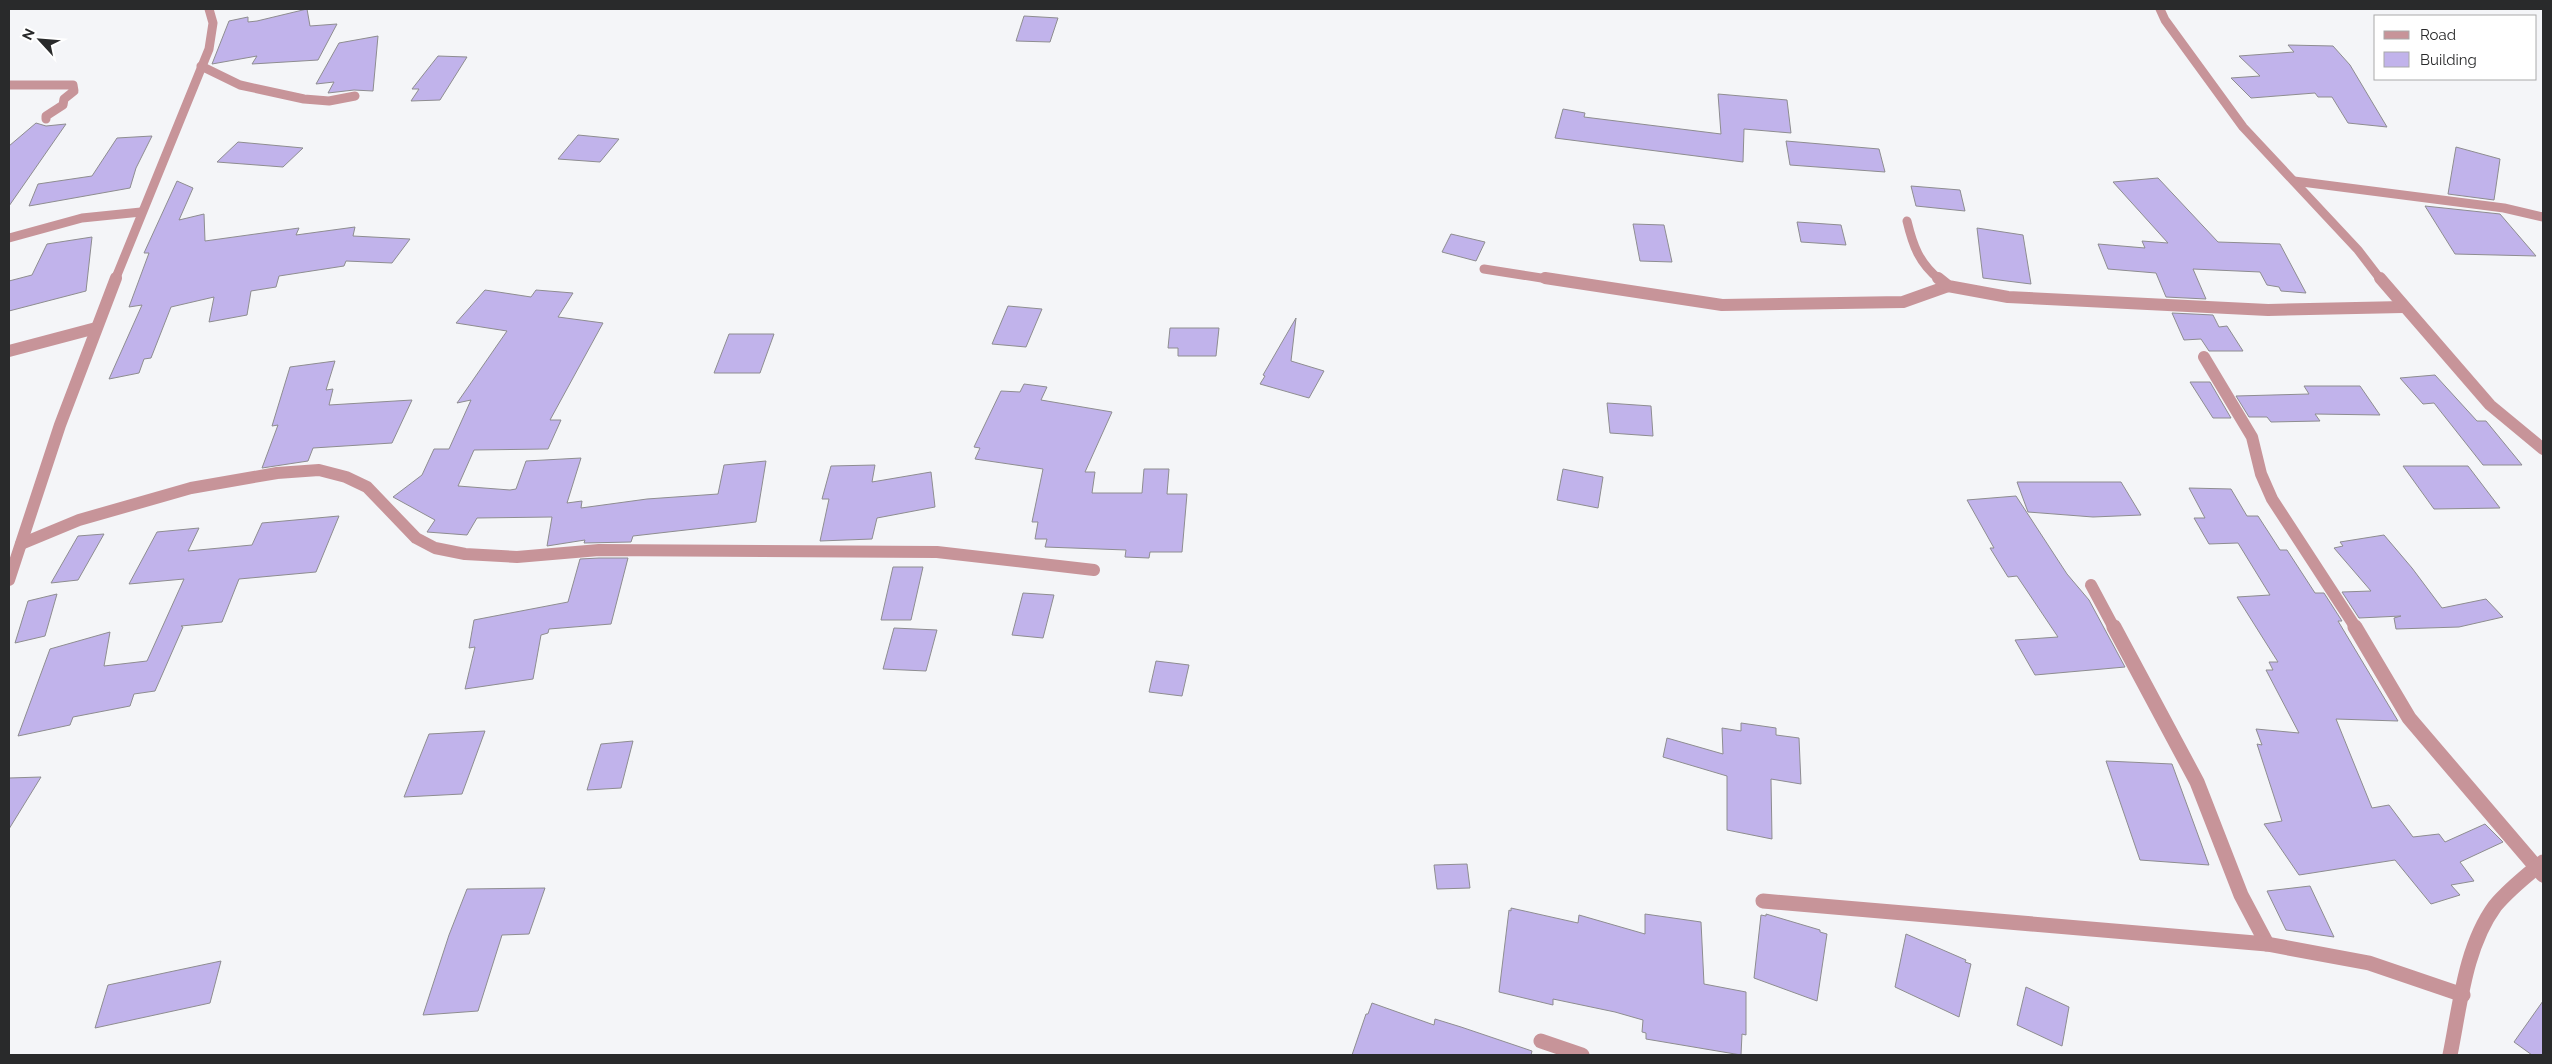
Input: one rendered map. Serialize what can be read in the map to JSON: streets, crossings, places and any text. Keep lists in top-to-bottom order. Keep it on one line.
{"legend":["Road","Building"],"north":"top left"}
